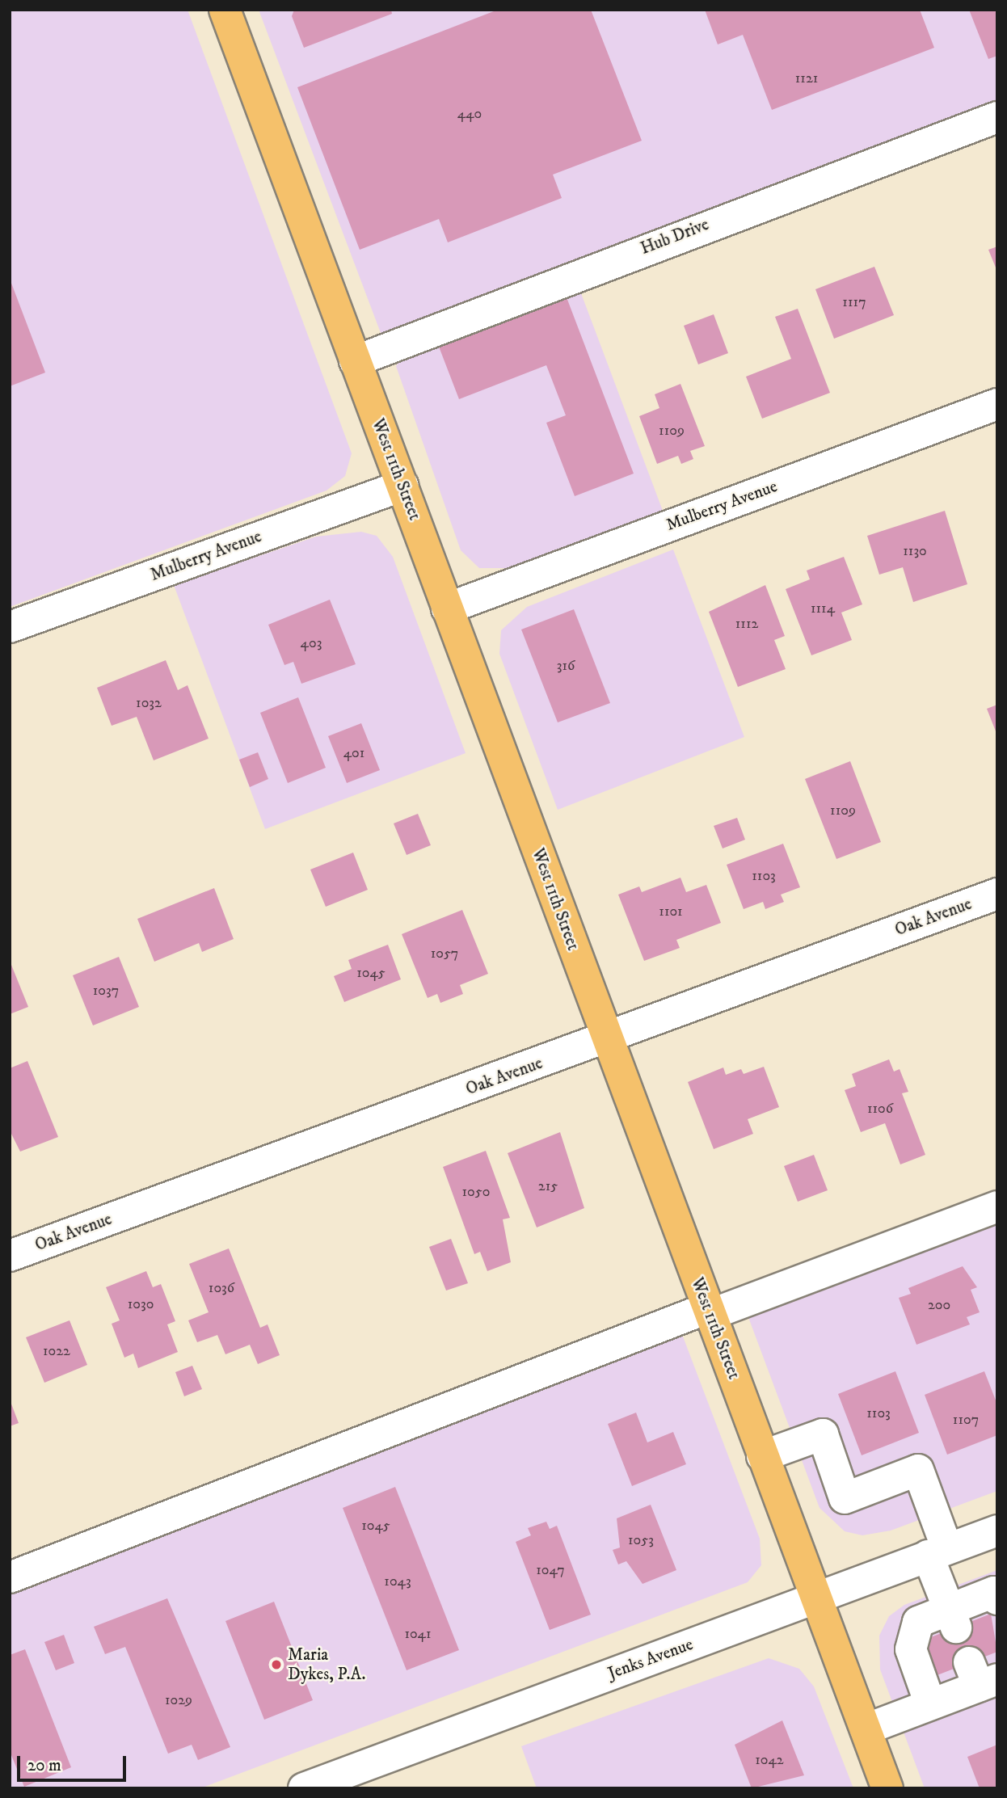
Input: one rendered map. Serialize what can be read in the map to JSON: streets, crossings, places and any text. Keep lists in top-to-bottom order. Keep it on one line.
{"streets":{"main road":["West 11th Street"],"street":["Hub Drive","Mulberry Avenue","Oak Avenue","Jenks Avenue"]},"crossings":[["Hub Drive","West 11th Street"],["West 11th Street","Mulberry Avenue"],["West 11th Street","Oak Avenue"],["West 11th Street","Jenks Avenue"]],"places":["Maria Dykes, P.A."],"house_numbers":["1121","440","1117","1109","1130","1114","1112","403","316","1032","401","1109","1103","1101","1057","1045","1037","1106","215","1050","1036","1030","200","1022","1103","1107","1045","1053","1047","1043","1041","1029","1042"],"scale_bar":"20 m"}
